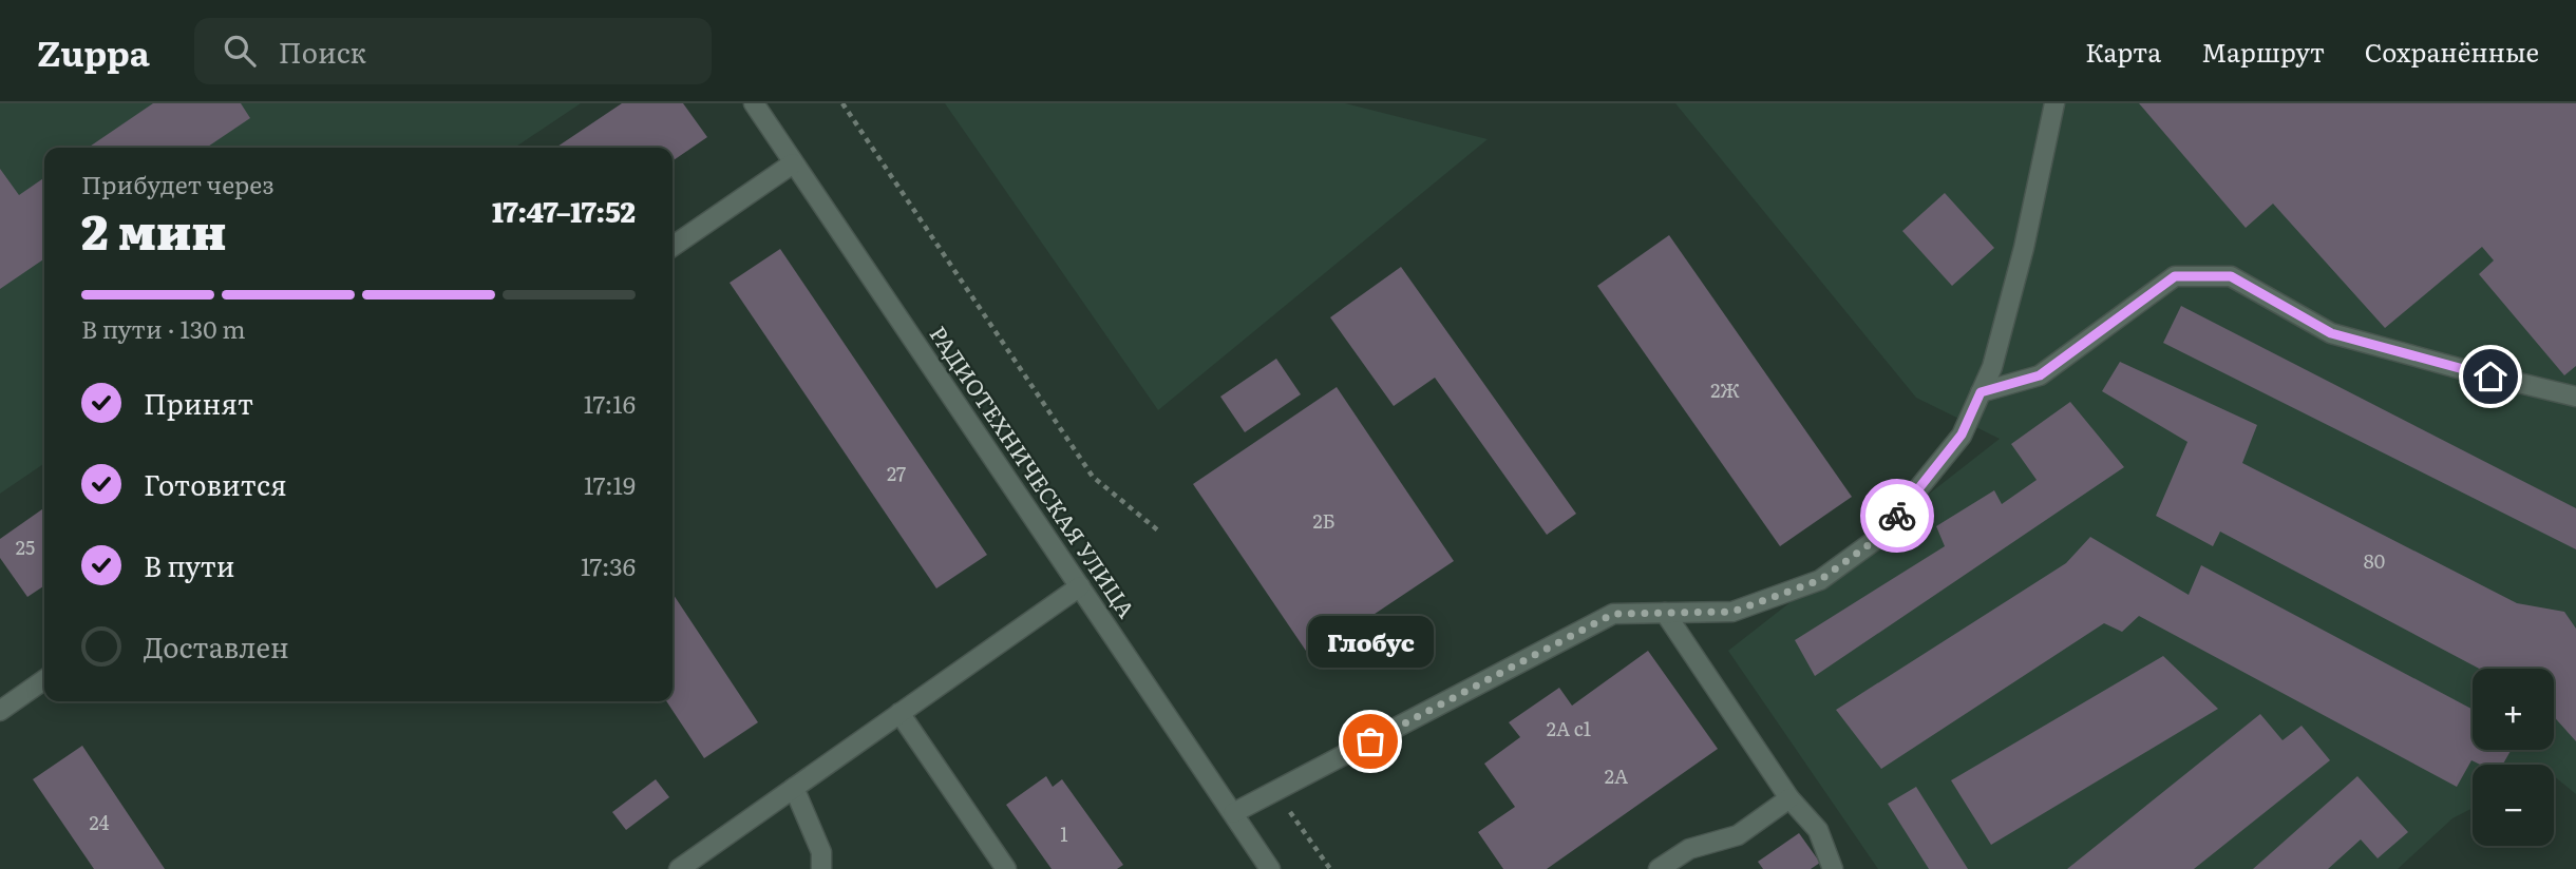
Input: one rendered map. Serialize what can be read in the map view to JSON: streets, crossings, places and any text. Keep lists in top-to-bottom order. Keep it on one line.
{"streets":{"street":["РАДИОТЕХНИЧЕСКАЯ УЛИЦА"]},"places":["Глобус"],"house_numbers":["2Ж","27","2Б","25","80","2А с1","2А","24","1"],"page":{"header":"Zuppa","search":"Поиск","nav":["Карта","Маршрут","Сохранённые"],"heading":["2 мин","Прибудет через","17:47–17:52"],"bar":"В пути · 130 m","list":[["Принят","17:16"],["Готовится","17:19"],["В пути","17:36"],"Доставлен"],"bubble":"Глобус","map_buttons":["+","−"]}}
